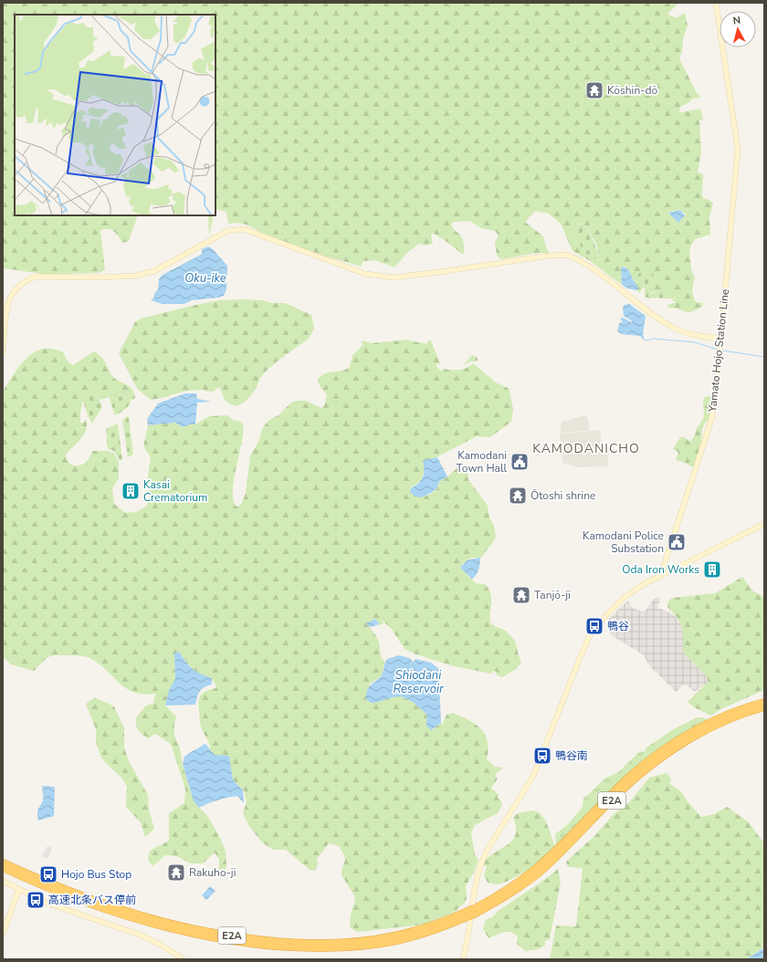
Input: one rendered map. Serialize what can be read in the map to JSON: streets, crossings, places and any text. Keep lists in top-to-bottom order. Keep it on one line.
{"streets":{"highway":["E2A"],"street":["Yamato Hojo Station Line"]},"districts":["KAMODANICHO"],"water":["Oku-ike","Shiodani Reservoir"],"places":{"temple":["Kōshin-dō","Ōtoshi shrine","Tanjō-ji","Rakuho-ji"],"public building":["Kamodani Town Hall","Kamodani Police Substation"],"building":["Kasai Crematorium","Oda Iron Works"],"bus stop":["鴨谷","鴨谷南","Hojo Bus Stop","高速北条バス停前"]},"north":"top"}
